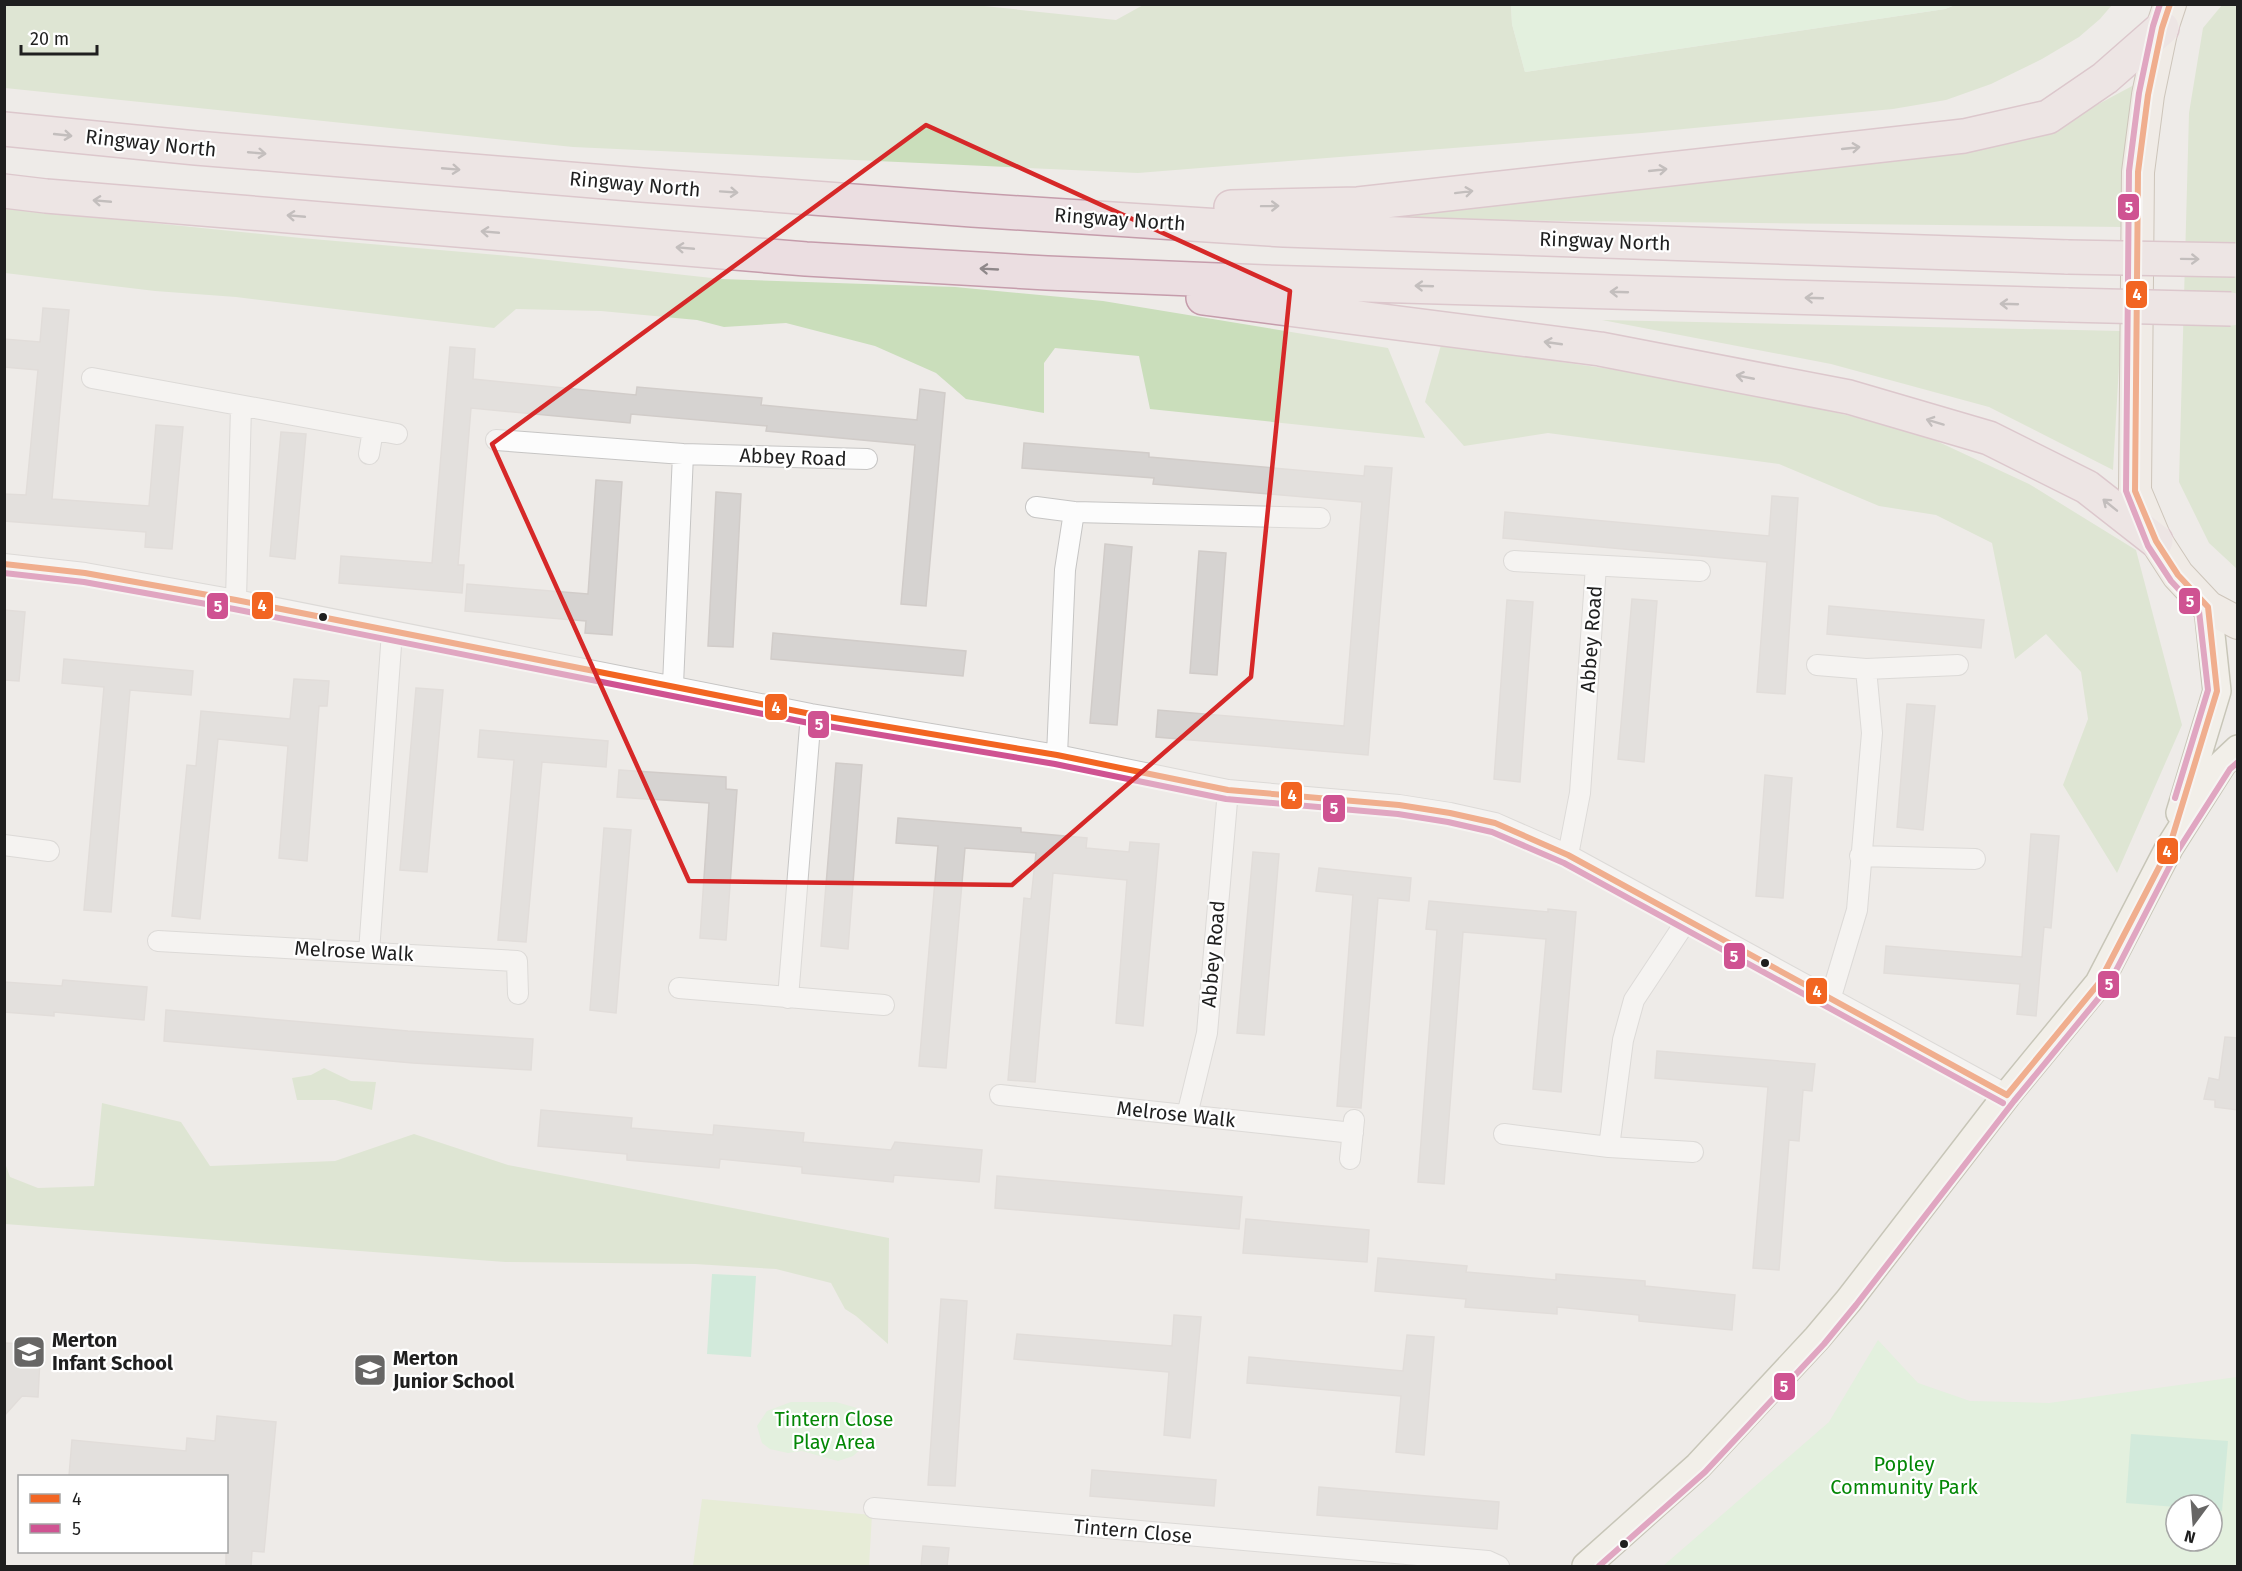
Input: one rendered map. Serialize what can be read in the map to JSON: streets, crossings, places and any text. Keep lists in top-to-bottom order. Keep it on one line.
{"streets":{"highway":["Ringway North"],"street":["Abbey Road","Melrose Walk","Tintern Close"]},"crossings":[["Abbey Road","Melrose Walk"]],"parks":["Tintern Close Play Area","Popley Community Park"],"places":{"school or university":["Merton Infant School","Merton Junior School"]},"lines":["transit line 4","transit line 5"],"legend":["4","5"],"scale_bar":"20 m","north":"bottom"}
